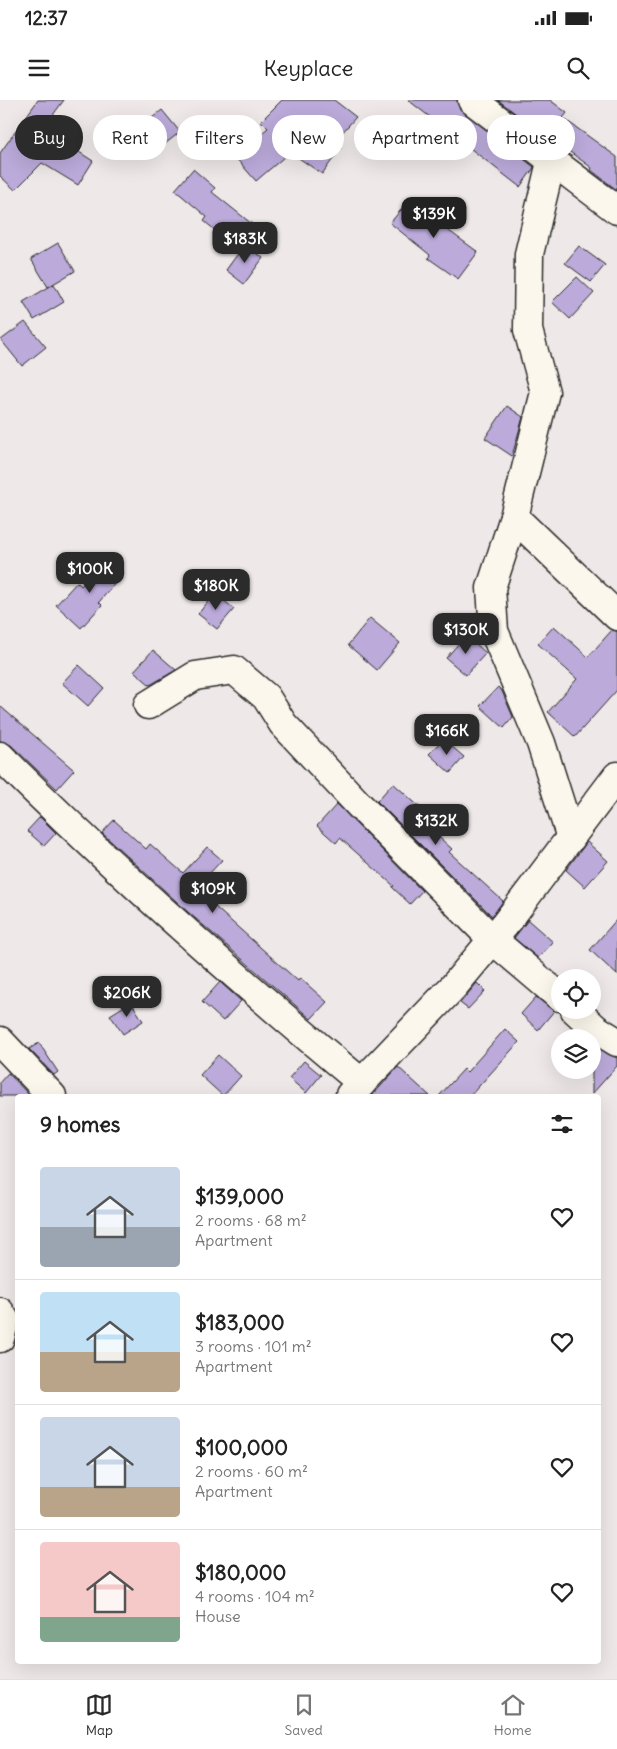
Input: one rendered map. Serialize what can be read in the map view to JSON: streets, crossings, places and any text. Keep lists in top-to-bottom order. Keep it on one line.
{"page":{"status":"12:37","header":"Keyplace","chip":["Buy","Rent","Filters","New","Apartment","House"],"price":["$139K","$183K","$100K","$180K","$130K","$166K","$132K","$109K","$206K"],"heading":"9 homes","list":[{"name":"$139,000","note":"2 rooms · 68 m² · Apartment"},{"name":"$183,000","note":"3 rooms · 101 m² · Apartment"},{"name":"$100,000","note":"2 rooms · 60 m² · Apartment"},{"name":"$180,000","note":"4 rooms · 104 m² · House"}],"tabs":["Map","Saved","Home"]}}
